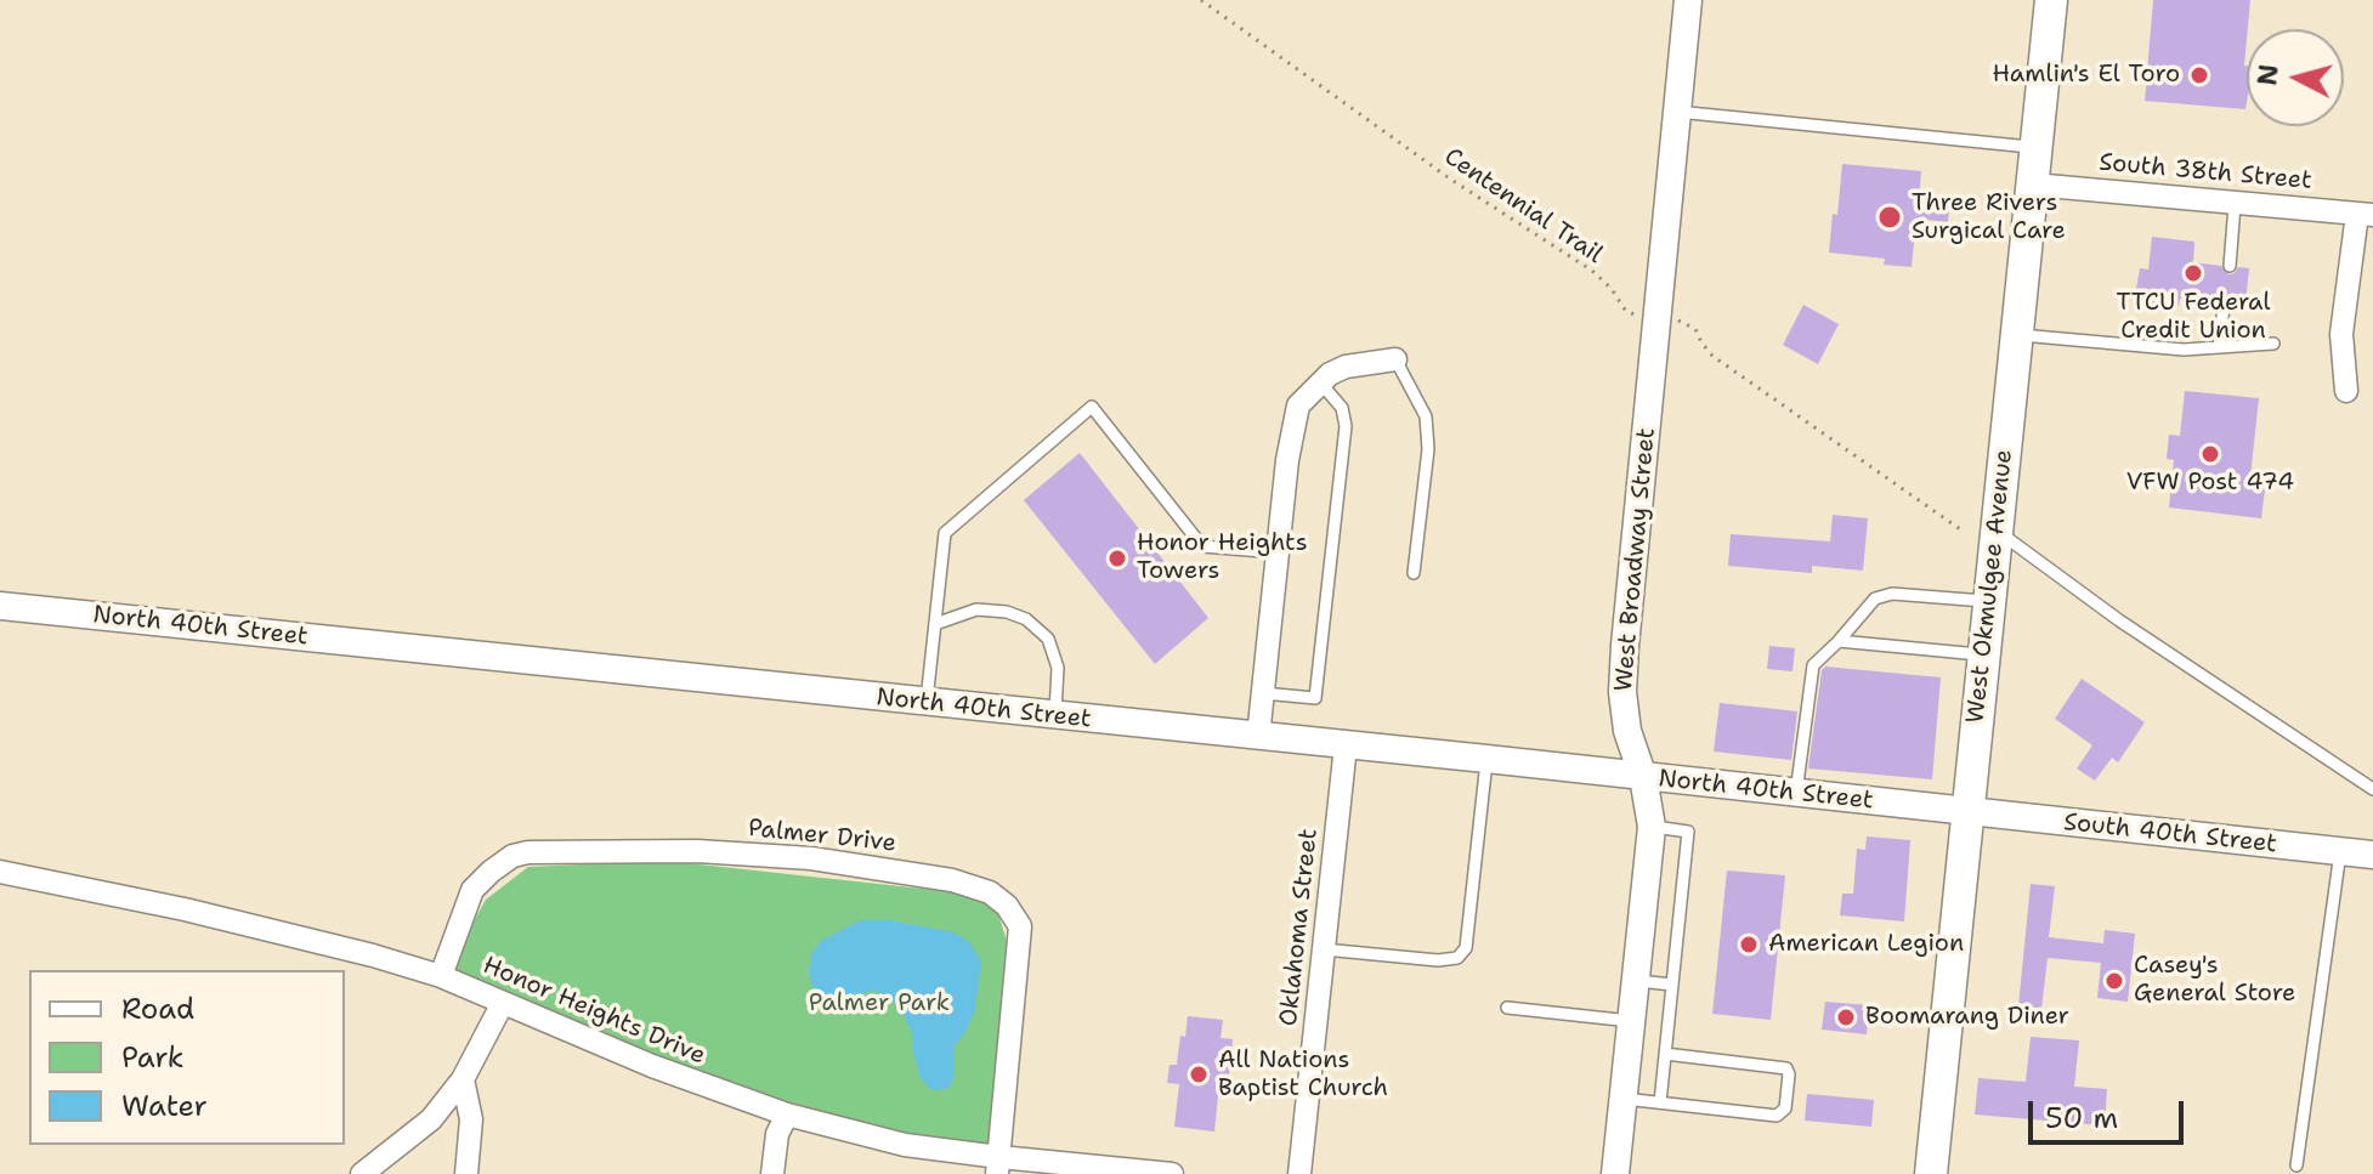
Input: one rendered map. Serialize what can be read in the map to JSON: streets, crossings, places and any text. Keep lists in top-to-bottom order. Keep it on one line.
{"streets":{"main road":["West Okmulgee Avenue"],"street":["South 38th Street","West Broadway Street","North 40th Street","South 40th Street","Palmer Drive","Oklahoma Street","Honor Heights Drive"],"path":["Centennial Trail"]},"crossings":[["South 38th Street","West Okmulgee Avenue"],["Centennial Trail","West Broadway Street"],["West Broadway Street","North 40th Street"],["West Okmulgee Avenue","North 40th Street"],["West Okmulgee Avenue","South 40th Street"],["North 40th Street","South 40th Street"],["North 40th Street","Oklahoma Street"],["Palmer Drive","Honor Heights Drive"]],"parks":["Palmer Park"],"places":["Hamlin's El Toro","Three Rivers Surgical Care","TTCU Federal Credit Union","VFW Post 474","Honor Heights Towers","American Legion","Casey's General Store","Boomarang Diner","All Nations Baptist Church"],"legend":["Road","Park","Water"],"scale_bar":"50 m","north":"left"}
